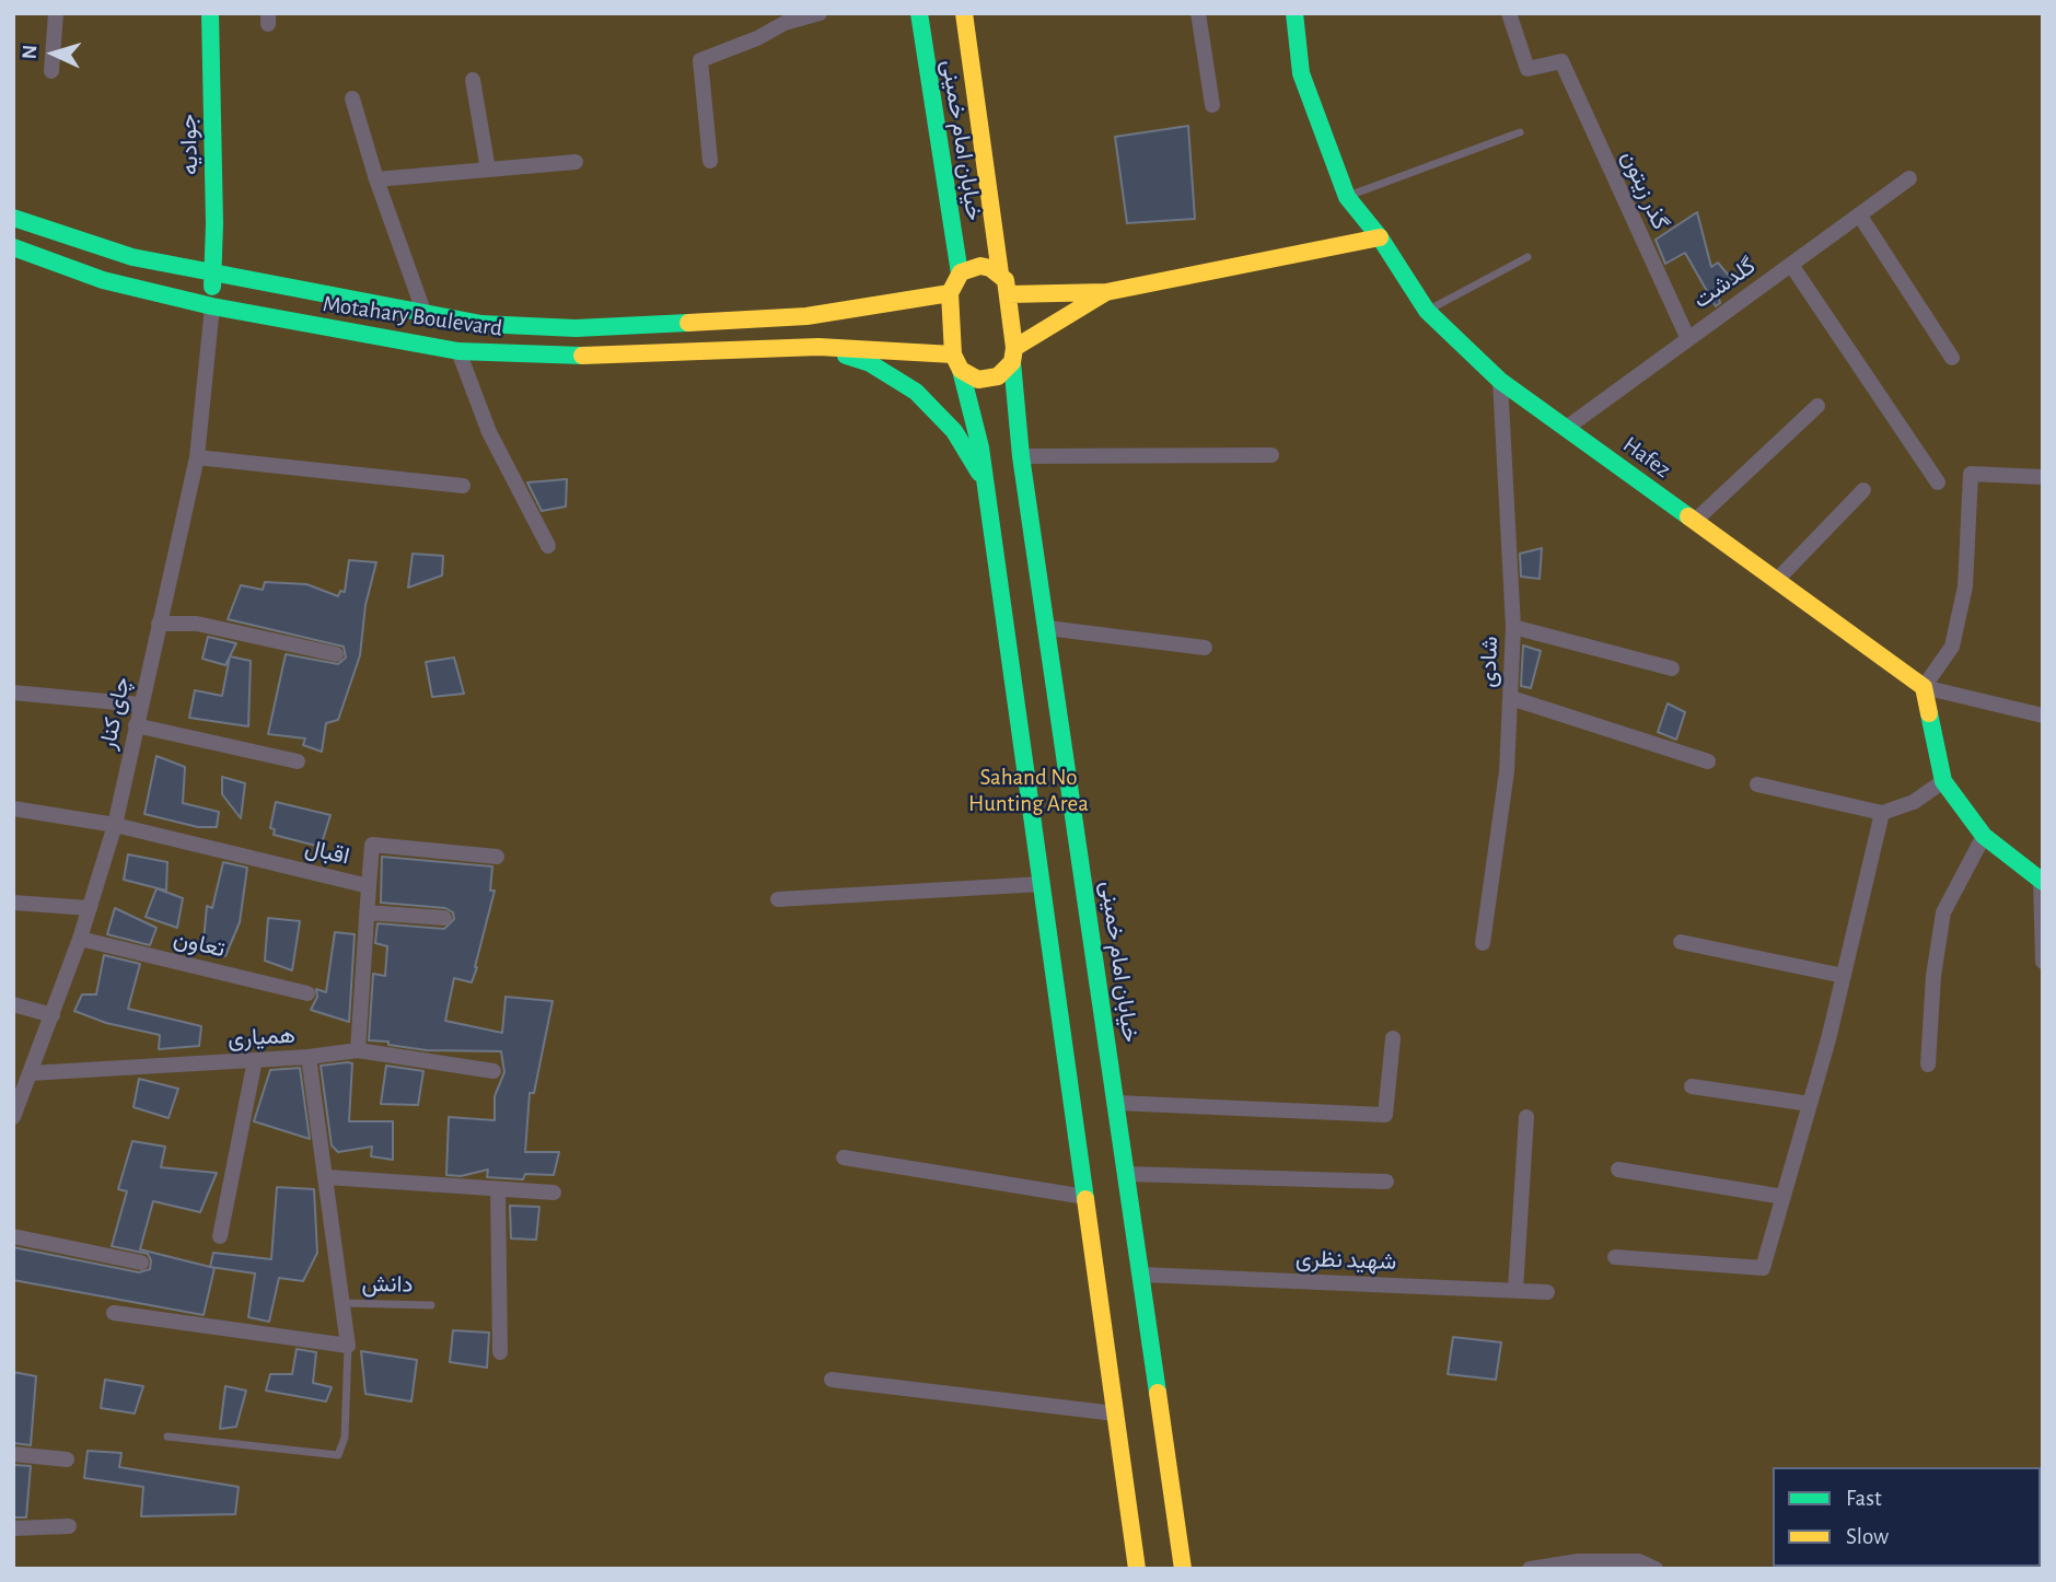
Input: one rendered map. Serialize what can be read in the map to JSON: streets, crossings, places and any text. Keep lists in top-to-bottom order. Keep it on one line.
{"streets":{"main road":["خیابان امام خمینی","جوادیه","Motahary Boulevard","Hafez"],"street":["گذر زیتون","گلدشت","شادی","چای کنار","اقبال","تعاون","همیاری","شهید نظری"],"lane":["دانش"]},"crossings":[["خیابان امام خمینی","Motahary Boulevard"],["خیابان امام خمینی","شهید نظری"],["جوادیه","Motahary Boulevard"],["جوادیه","چای کنار"],["گذر زیتون","گلدشت"],["گلدشت","Hafez"],["Motahary Boulevard","چای کنار"],["Hafez","شادی"],["چای کنار","اقبال"],["چای کنار","تعاون"],["چای کنار","همیاری"],["اقبال","همیاری"]],"parks":["Sahand No Hunting Area"],"legend":["Fast","Slow"],"north":"left"}
